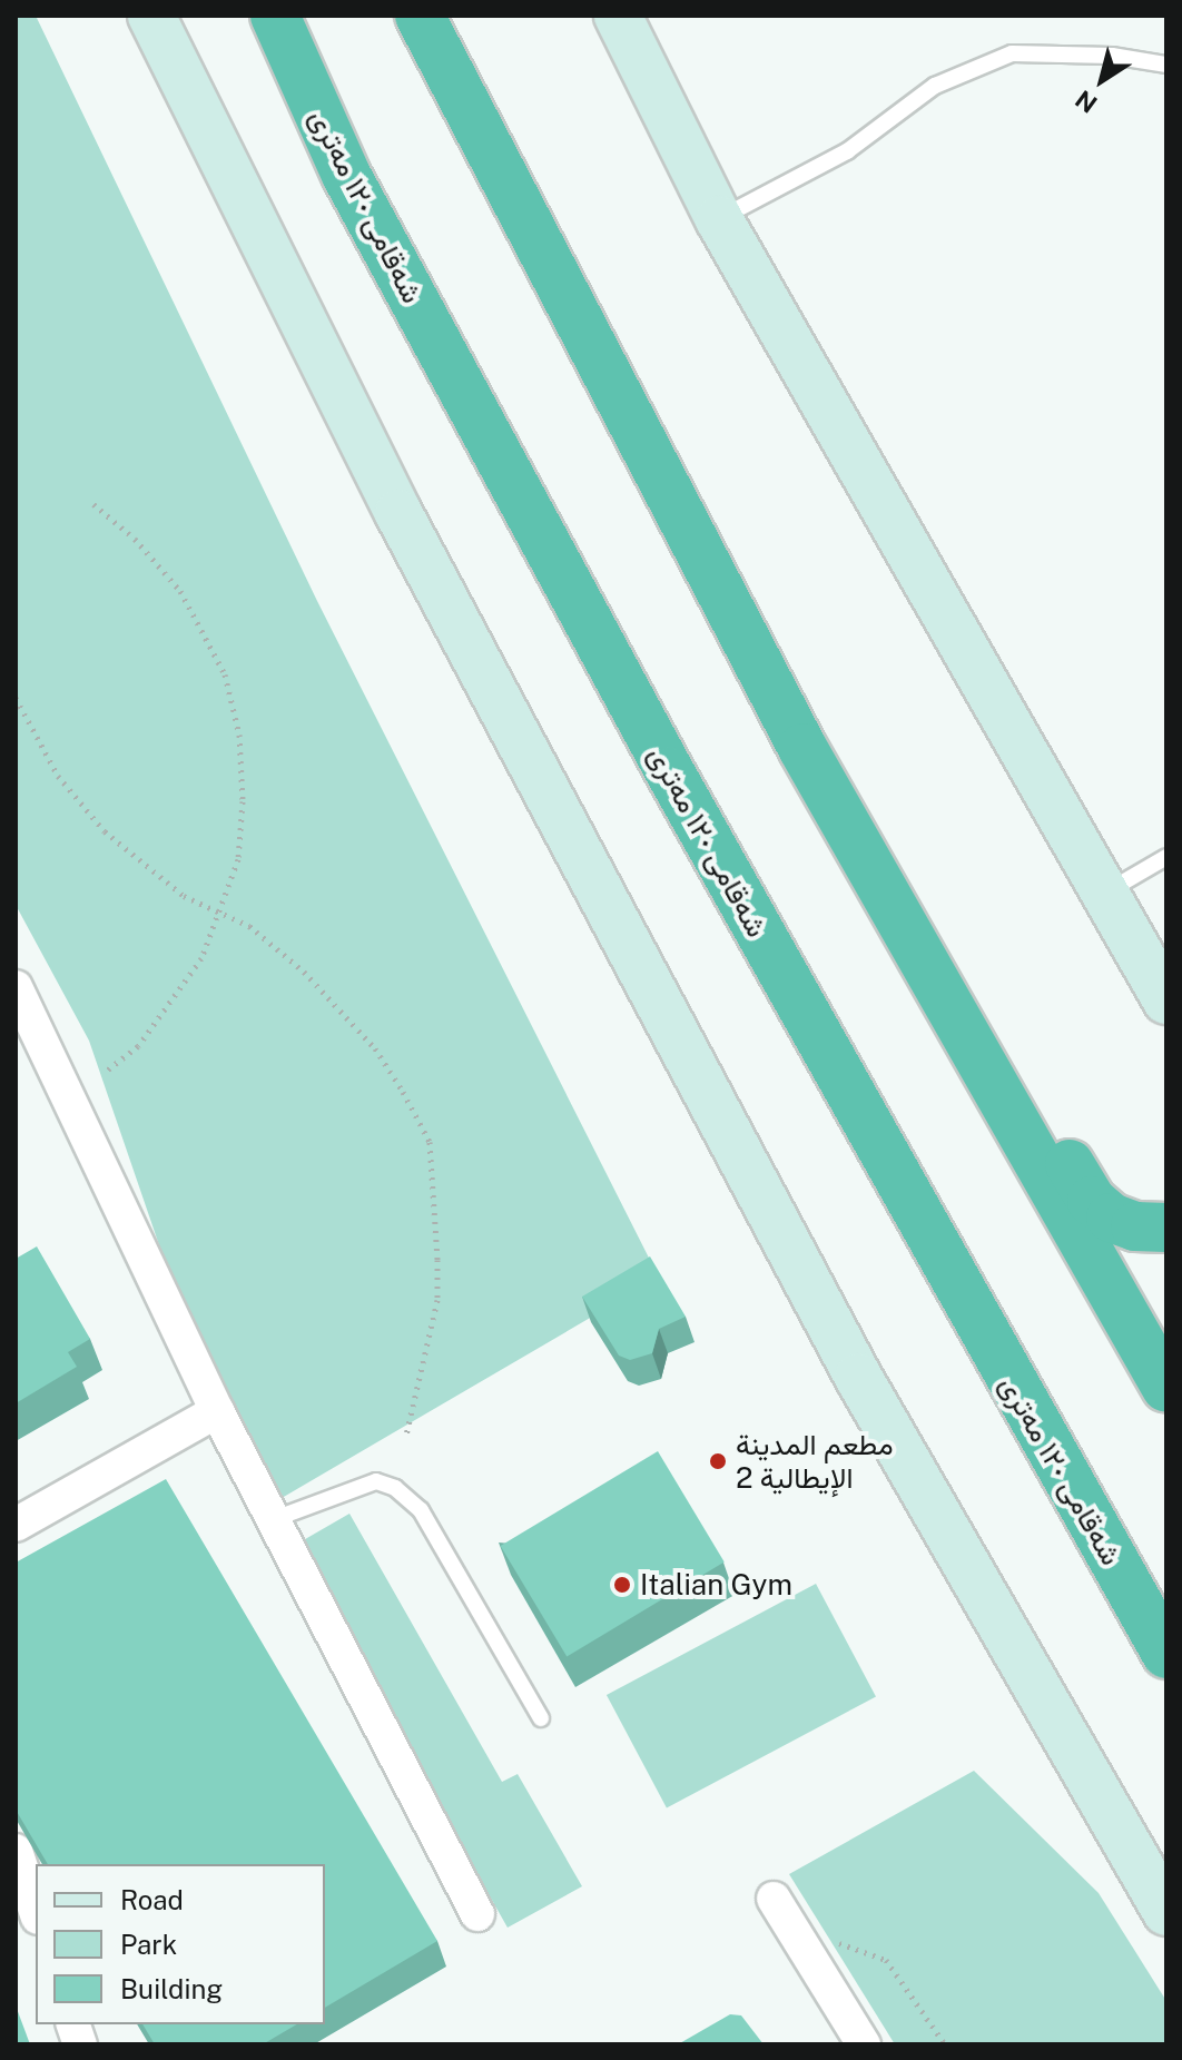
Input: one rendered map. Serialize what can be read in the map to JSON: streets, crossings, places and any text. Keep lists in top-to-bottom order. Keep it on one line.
{"streets":{"highway":["شەقامی ١٢٠ مەتری"]},"places":["مطعم المدينة الإيطالية 2","Italian Gym"],"legend":["Road","Park","Building"],"north":"bottom left"}
